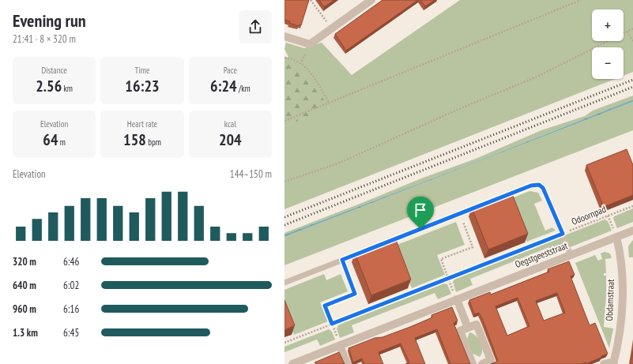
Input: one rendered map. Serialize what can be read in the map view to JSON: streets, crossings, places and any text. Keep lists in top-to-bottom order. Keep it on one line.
{"streets":{"street":["Oegstgeeststraat","Obdamstraat"],"path":["Odoornpad"]},"crossings":[["Oegstgeeststraat","Obdamstraat"]],"page":{"heading":["Evening run","21:41 · 8 × 320 m"],"map_buttons":["+","−"],"stats":[["Distance","2.56 km"],["Time","16:23"],["Pace","6:24 /km"],["Elevation","64 m"],["Heart rate","158 bpm"],["kcal","204"]],"chart":["Elevation","144–150 m"],"list":[{"name":"320 m","note":"6:46"},{"name":"640 m","note":"6:02"},{"name":"960 m","note":"6:16"},{"name":"1.3 km","note":"6:45"}]}}
